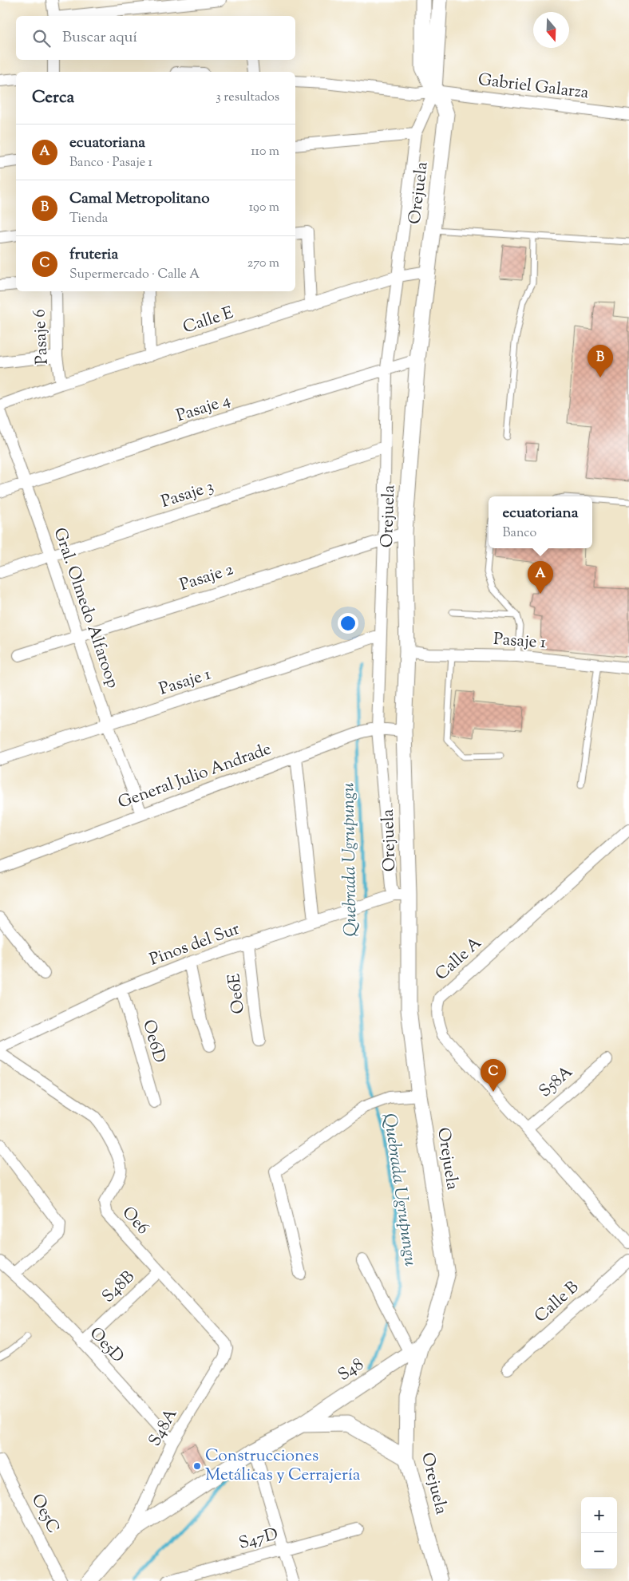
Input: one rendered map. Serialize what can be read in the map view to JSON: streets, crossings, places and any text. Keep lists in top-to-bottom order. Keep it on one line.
{"streets":{"street":["Gabriel Galarza","Orejuela","Calle E","Pasaje 6","Pasaje 4","Pasaje 3","Pasaje 2","Gral. Olmedo Alfaroop","Pasaje 1","General Julio Andrade","Pinos del Sur","Calle A","Oe6E","Oe6D","S58A","Oe6","S48B","Calle B","Oe5D","S48","S48A","Oe5C","S47D"]},"crossings":[["Gabriel Galarza","Orejuela"],["Orejuela","Calle E"],["Orejuela","Pasaje 4"],["Orejuela","Pasaje 2"],["Orejuela","Pasaje 1"],["Orejuela","General Julio Andrade"],["Orejuela","Pinos del Sur"],["Orejuela","S48"],["Calle E","Pasaje 6"],["Pasaje 4","Gral. Olmedo Alfaroop"],["Pasaje 3","Gral. Olmedo Alfaroop"],["Pasaje 2","Gral. Olmedo Alfaroop"],["Gral. Olmedo Alfaroop","Pasaje 1"],["Gral. Olmedo Alfaroop","General Julio Andrade"],["Pinos del Sur","Oe6E"],["Pinos del Sur","Oe6D"],["Pinos del Sur","Oe6"],["Calle A","S58A"],["Oe6","S48B"],["Oe6","S48A"],["S48B","Oe5D"],["Oe5D","S48A"],["S48","S48A"]],"water":["Quebrada Ugrupungu"],"places":["Construcciones Metálicas y Cerrajería"],"north":"bottom","page":{"search":"Buscar aquí","heading":["Cerca","3 resultados"],"list":[{"mark":"A","name":"ecuatoriana","note":"Banco · Pasaje 1","value":"110 m"},{"mark":"B","name":"Camal Metropolitano","note":"Tienda","value":"190 m"},{"mark":"C","name":"fruteria","note":"Supermercado · Calle A","value":"270 m"}],"pins":["B","A","C"],"popup":["ecuatoriana","Banco"],"map_buttons":["+","−"]}}
